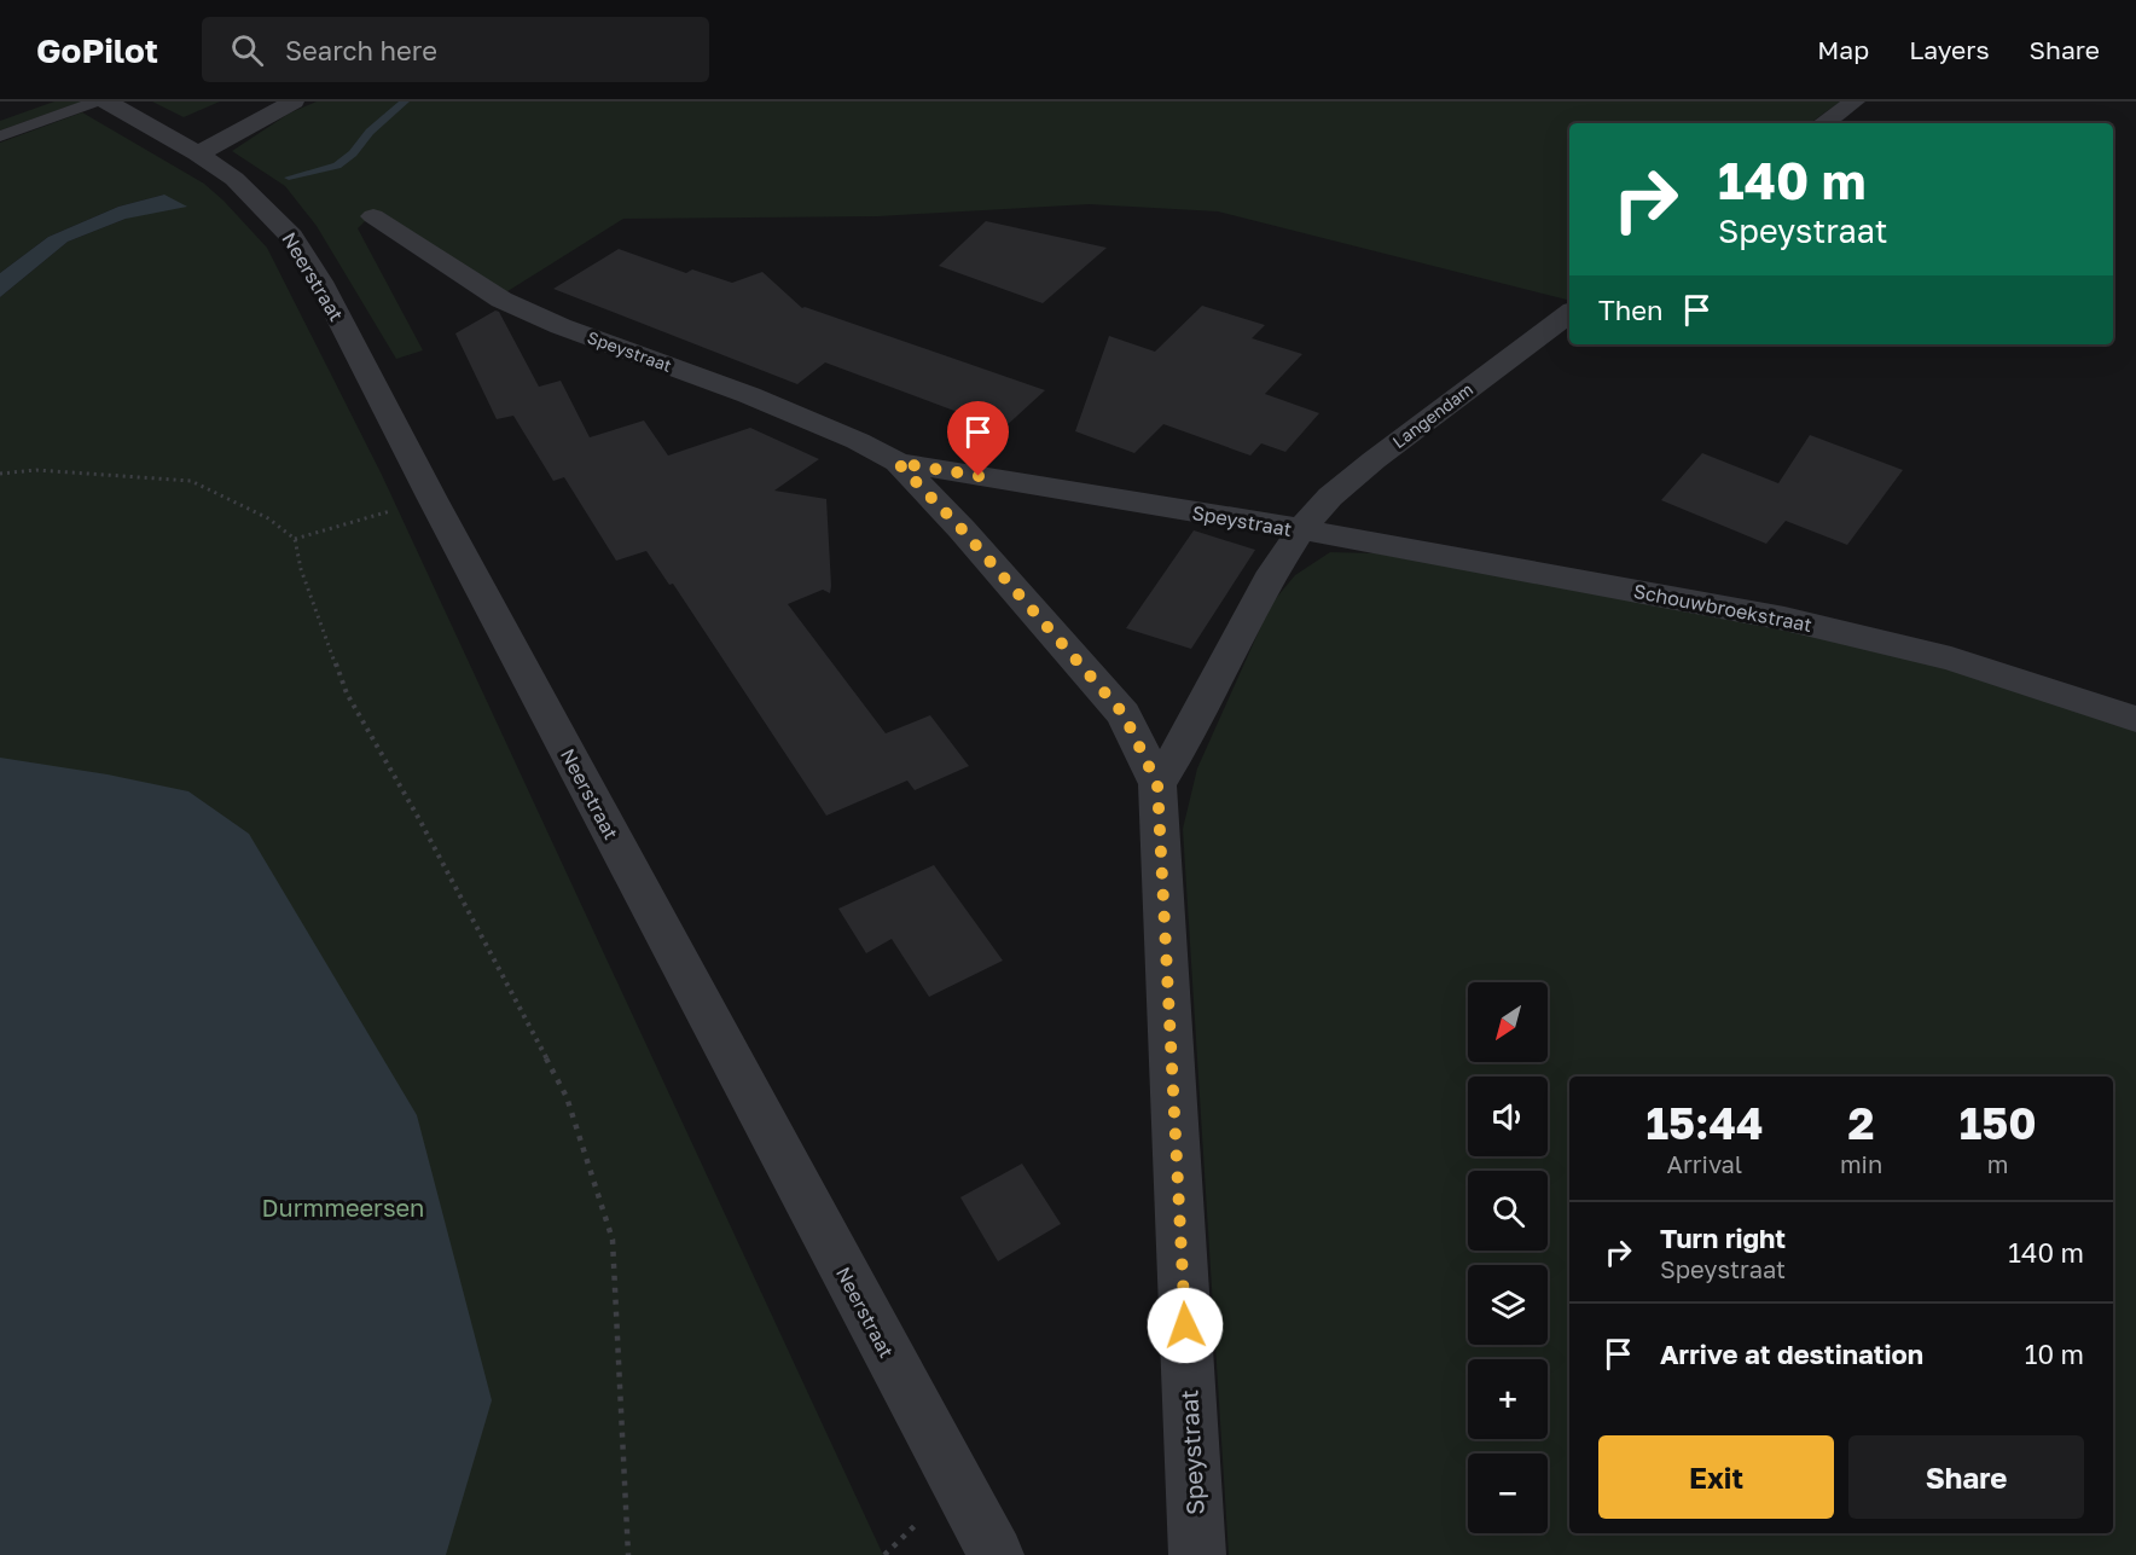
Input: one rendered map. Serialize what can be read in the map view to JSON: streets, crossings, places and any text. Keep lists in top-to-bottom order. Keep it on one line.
{"streets":{"street":["Neerstraat","Speystraat","Langendam","Schouwbroekstraat"]},"crossings":[["Speystraat","Langendam"],["Speystraat","Schouwbroekstraat"],["Langendam","Schouwbroekstraat"]],"parks":["Durmmeersen"],"north":"bottom left","page":{"header":"GoPilot","search":"Search here","nav":["Map","Layers","Share"],"turn":["140 m","Speystraat"],"then":"Then","map_buttons":["+","−"],"eta":["15:44","Arrival","2","min","150","m"],"list":[{"name":"Turn right","note":"Speystraat","value":"140 m"},{"name":"Arrive at destination","value":"10 m"}],"buttons":["Exit","Share"]}}
